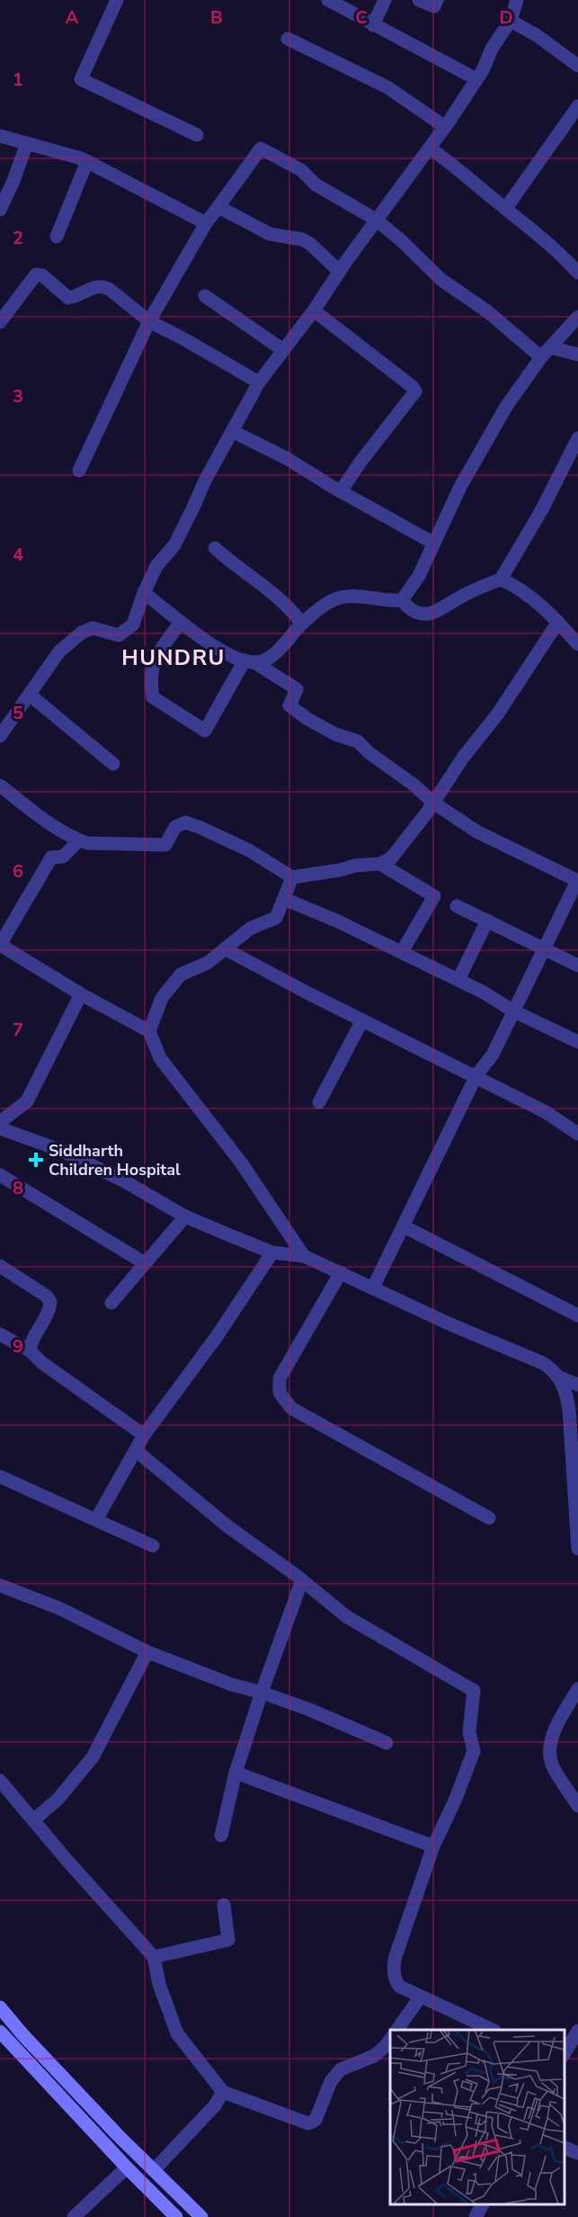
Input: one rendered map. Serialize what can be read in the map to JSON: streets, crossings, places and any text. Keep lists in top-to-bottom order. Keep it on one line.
{"districts":["HUNDRU"],"places":{"health":["Siddharth Children Hospital"]},"grid":{"columns":["A","B","C","D"],"rows":["1","2","3","4","5","6","7","8","9"]}}
